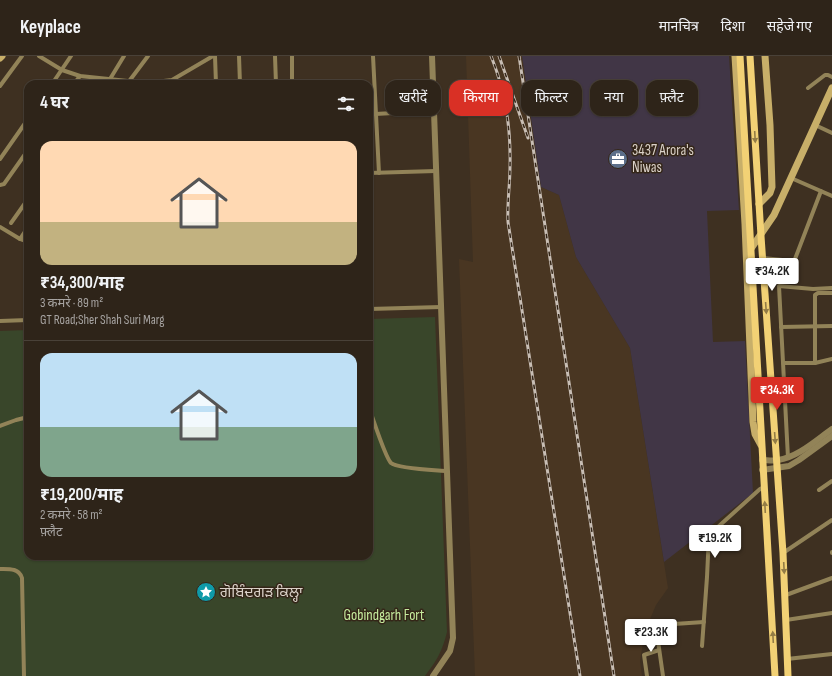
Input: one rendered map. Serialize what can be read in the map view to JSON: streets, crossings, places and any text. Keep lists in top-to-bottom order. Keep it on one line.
{"parks":["Gobindgarh Fort"],"places":{"office":["3437 Arora's Niwas"],"place":["ਗੋਬਿੰਦਗੜ ਕਿਲ੍ਹਾ"]},"page":{"header":"Keyplace","nav":["मानचित्र","दिशा","सहेजे गए"],"chip":["खरीदें","किराया","फ़िल्टर","नया","फ़्लैट"],"heading":"4 घर","list":[{"name":"₹34,300/माह","note":"3 कमरे · 89 m² · GT Road;Sher Shah Suri Marg"},{"name":"₹19,200/माह","note":"2 कमरे · 58 m² · फ़्लैट"}],"price":["₹34.2K","₹34.3K","₹19.2K","₹23.3K"]}}
